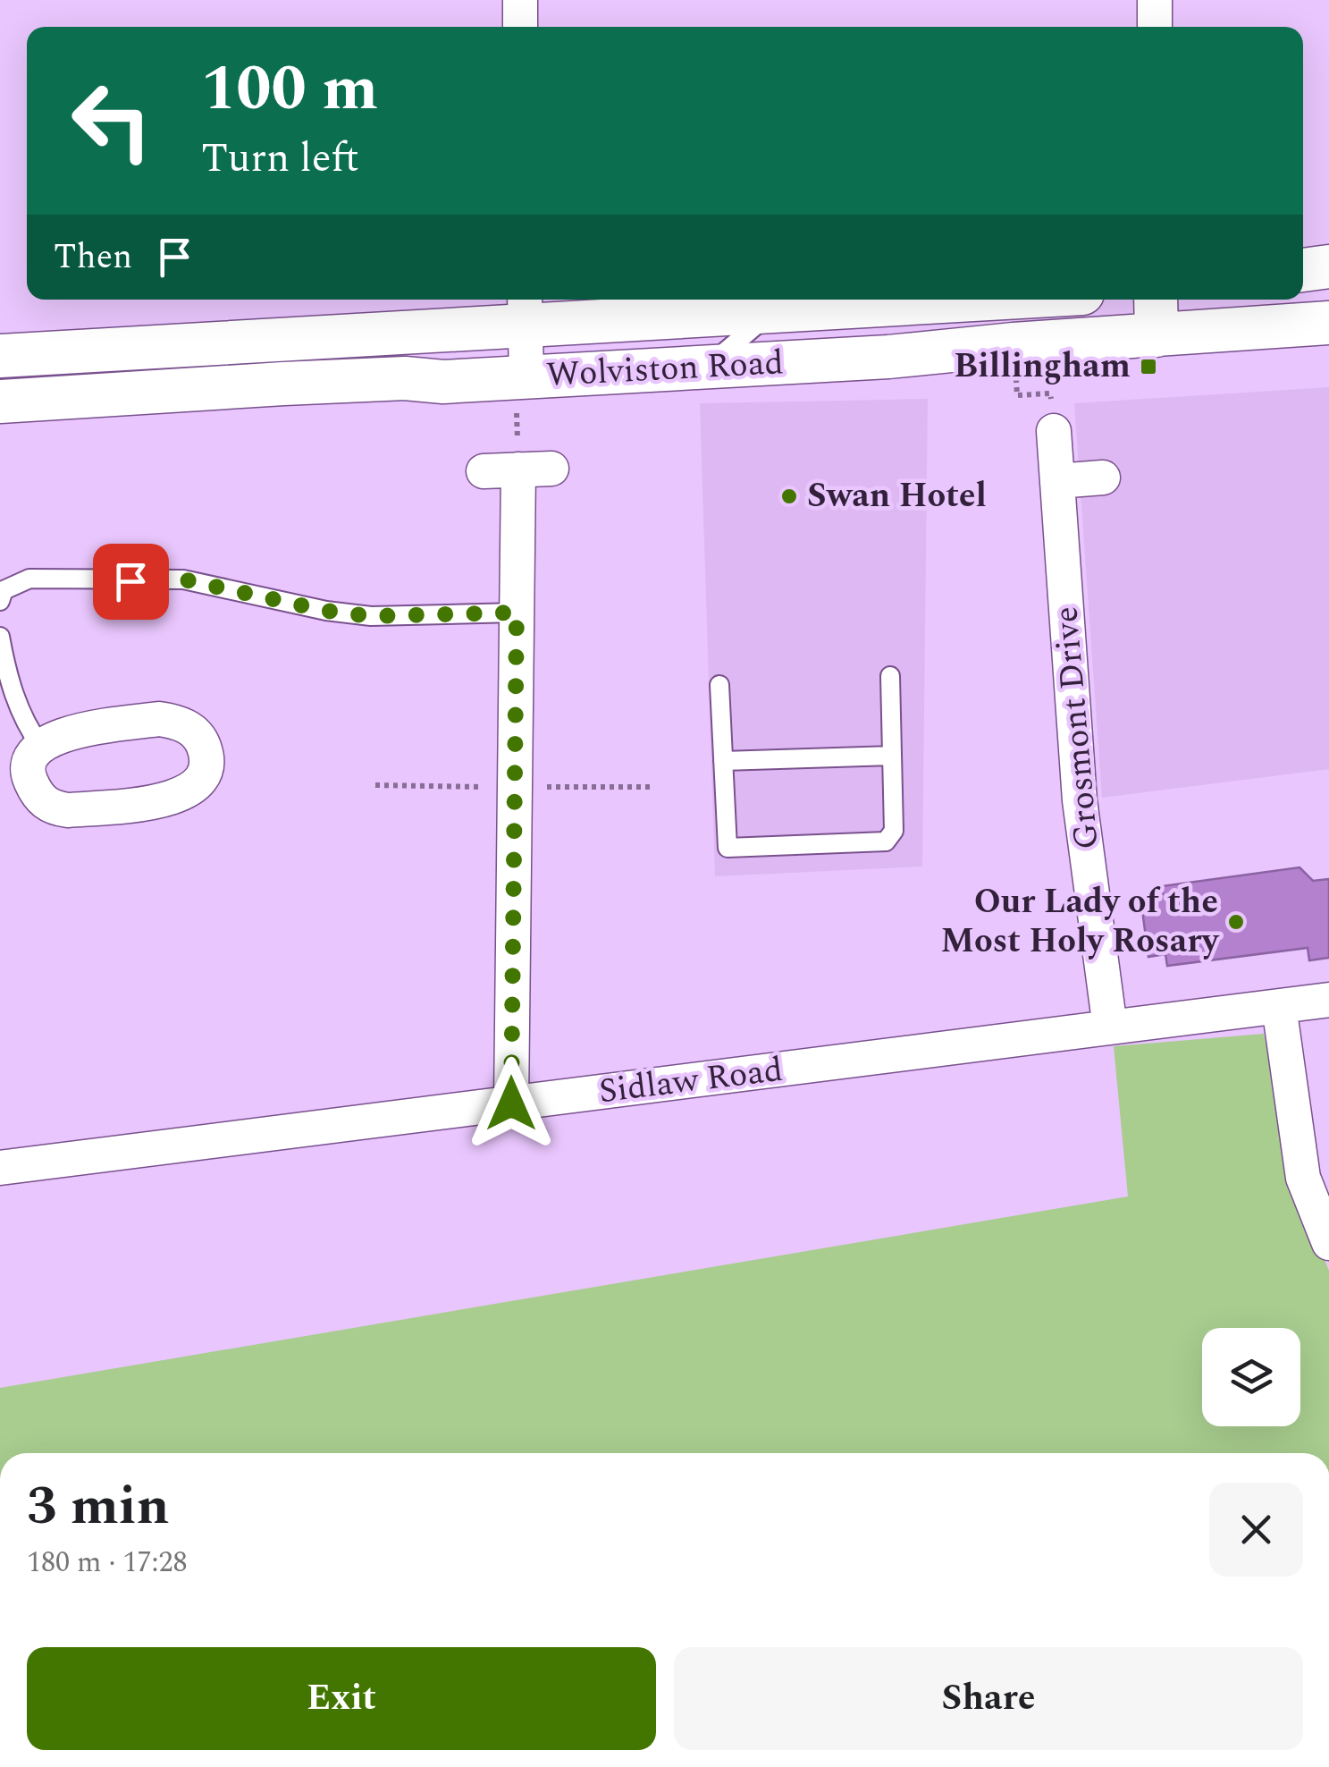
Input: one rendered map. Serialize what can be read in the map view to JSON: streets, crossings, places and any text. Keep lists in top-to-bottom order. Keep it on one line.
{"streets":{"street":["Wolviston Road","Grosmont Drive","Sidlaw Road"]},"crossings":[["Grosmont Drive","Sidlaw Road"]],"places":{"transit":["Billingham"],"other":["Swan Hotel","Our Lady of the Most Holy Rosary"]},"page":{"turn":["100 m","Turn left"],"then":"Then","heading":["3 min","180 m · 17:28"],"buttons":["Exit","Share"]}}
